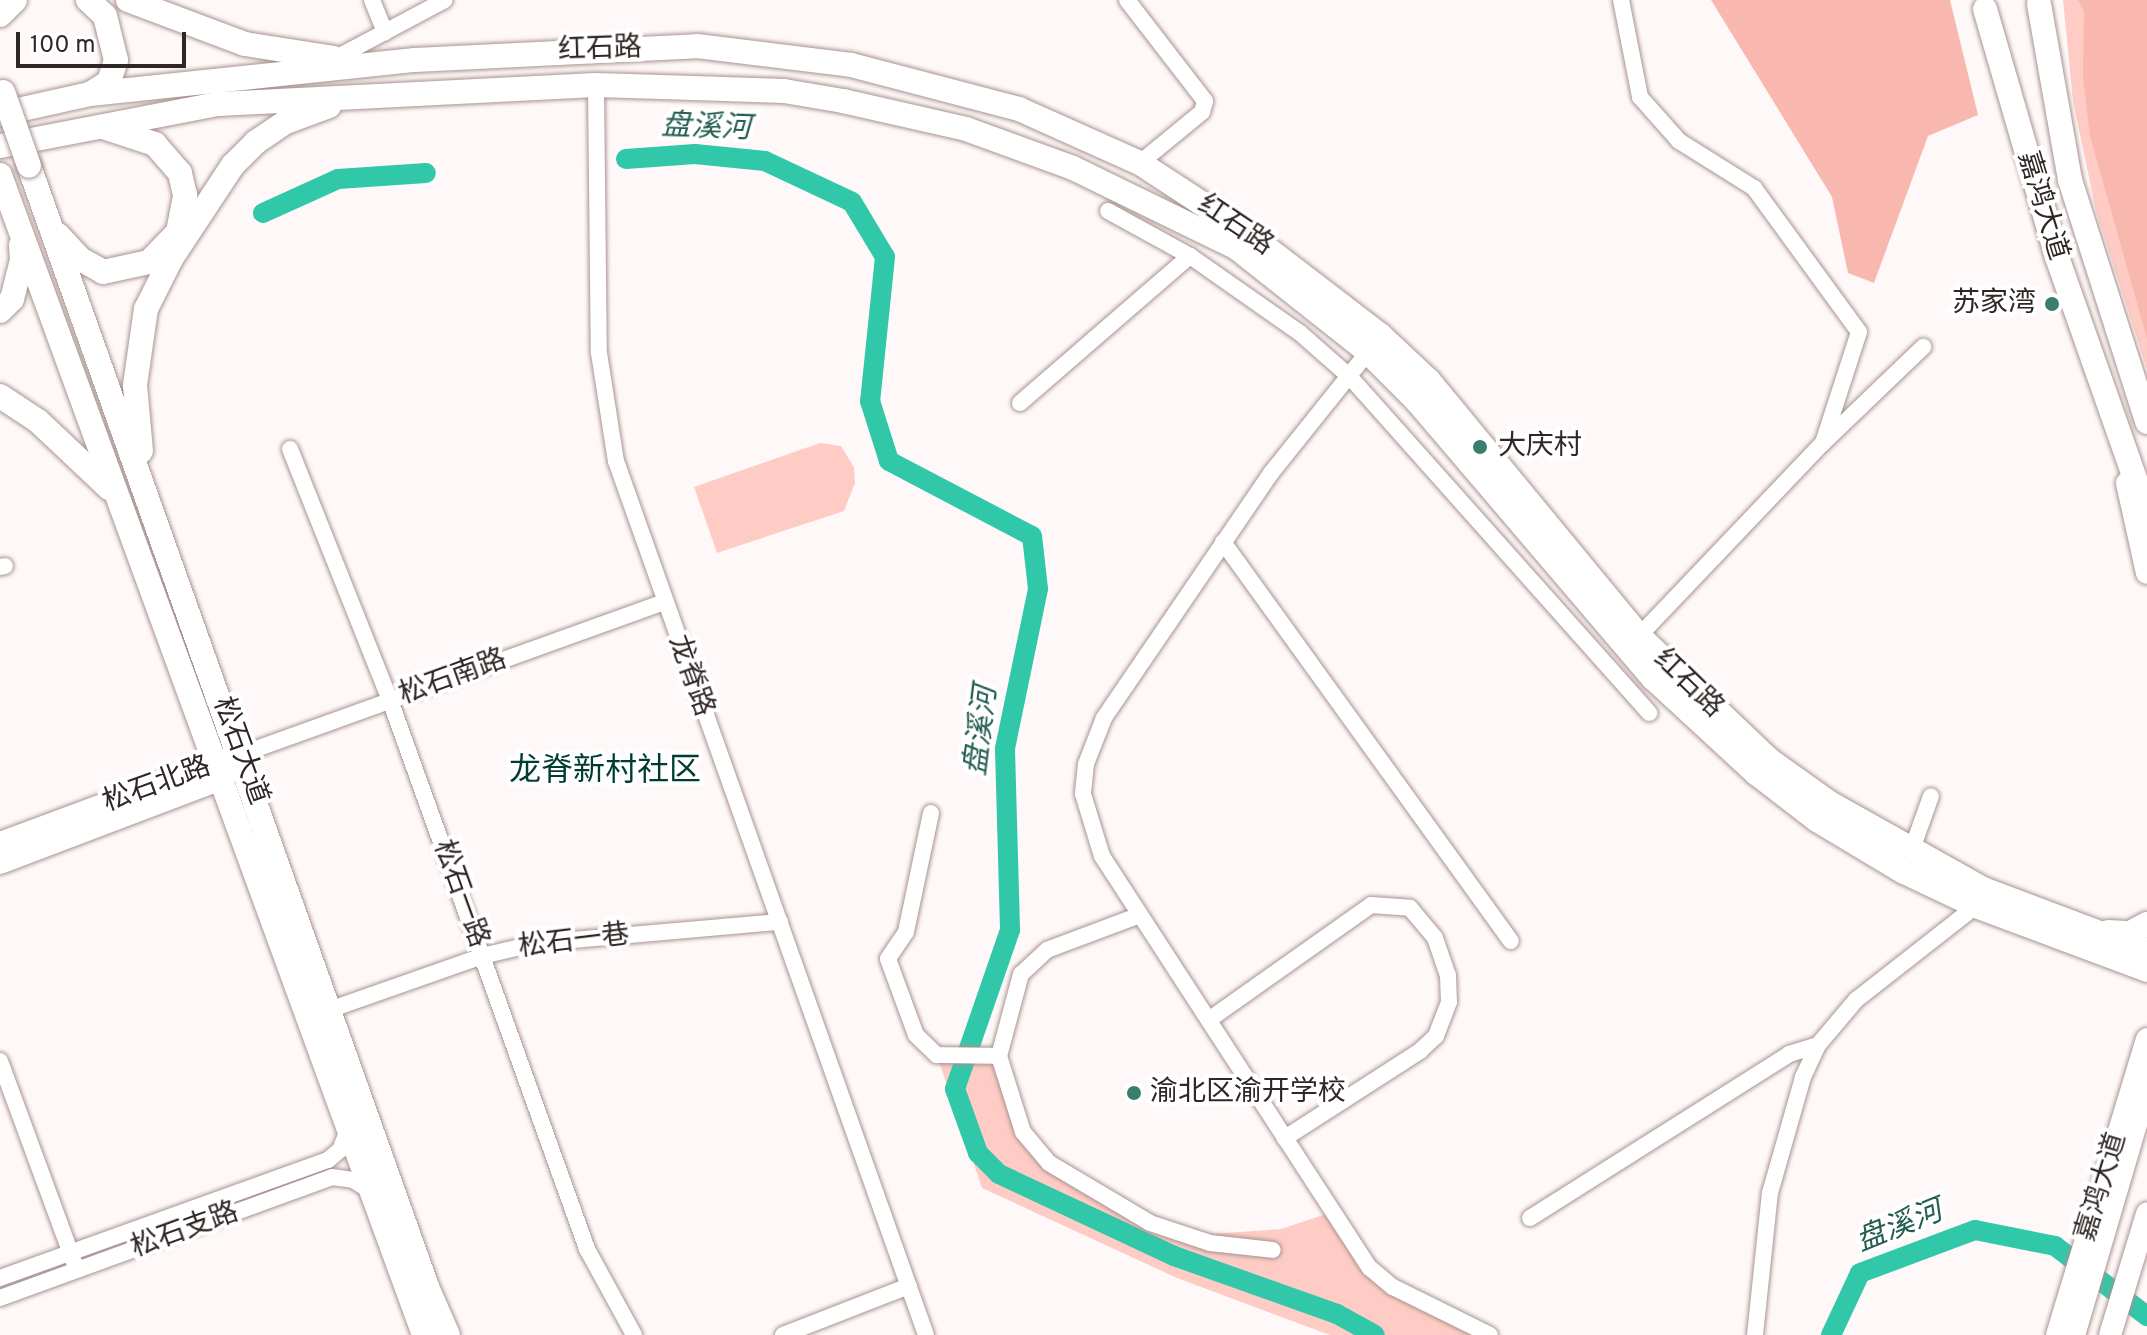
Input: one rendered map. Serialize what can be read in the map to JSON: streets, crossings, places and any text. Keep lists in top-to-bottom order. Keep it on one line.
{"streets":{"highway":["红石路","嘉鸿大道","松石大道"],"main road":["松石北路"],"street":["龙脊路","松石南路","松石一路","松石一巷","松石支路"]},"crossings":[["红石路","龙脊路"],["红石路","松石大道"],["龙脊路","松石南路"],["龙脊路","松石一巷"],["松石南路","松石大道"],["松石南路","松石北路"],["松石南路","松石一路"],["松石大道","松石北路"],["松石大道","松石一巷"],["松石大道","松石支路"],["松石一路","松石一巷"]],"districts":["龙脊新村社区"],"water":["盘溪河"],"places":["苏家湾","大庆村","渝北区渝开学校"],"scale_bar":"100 m"}
